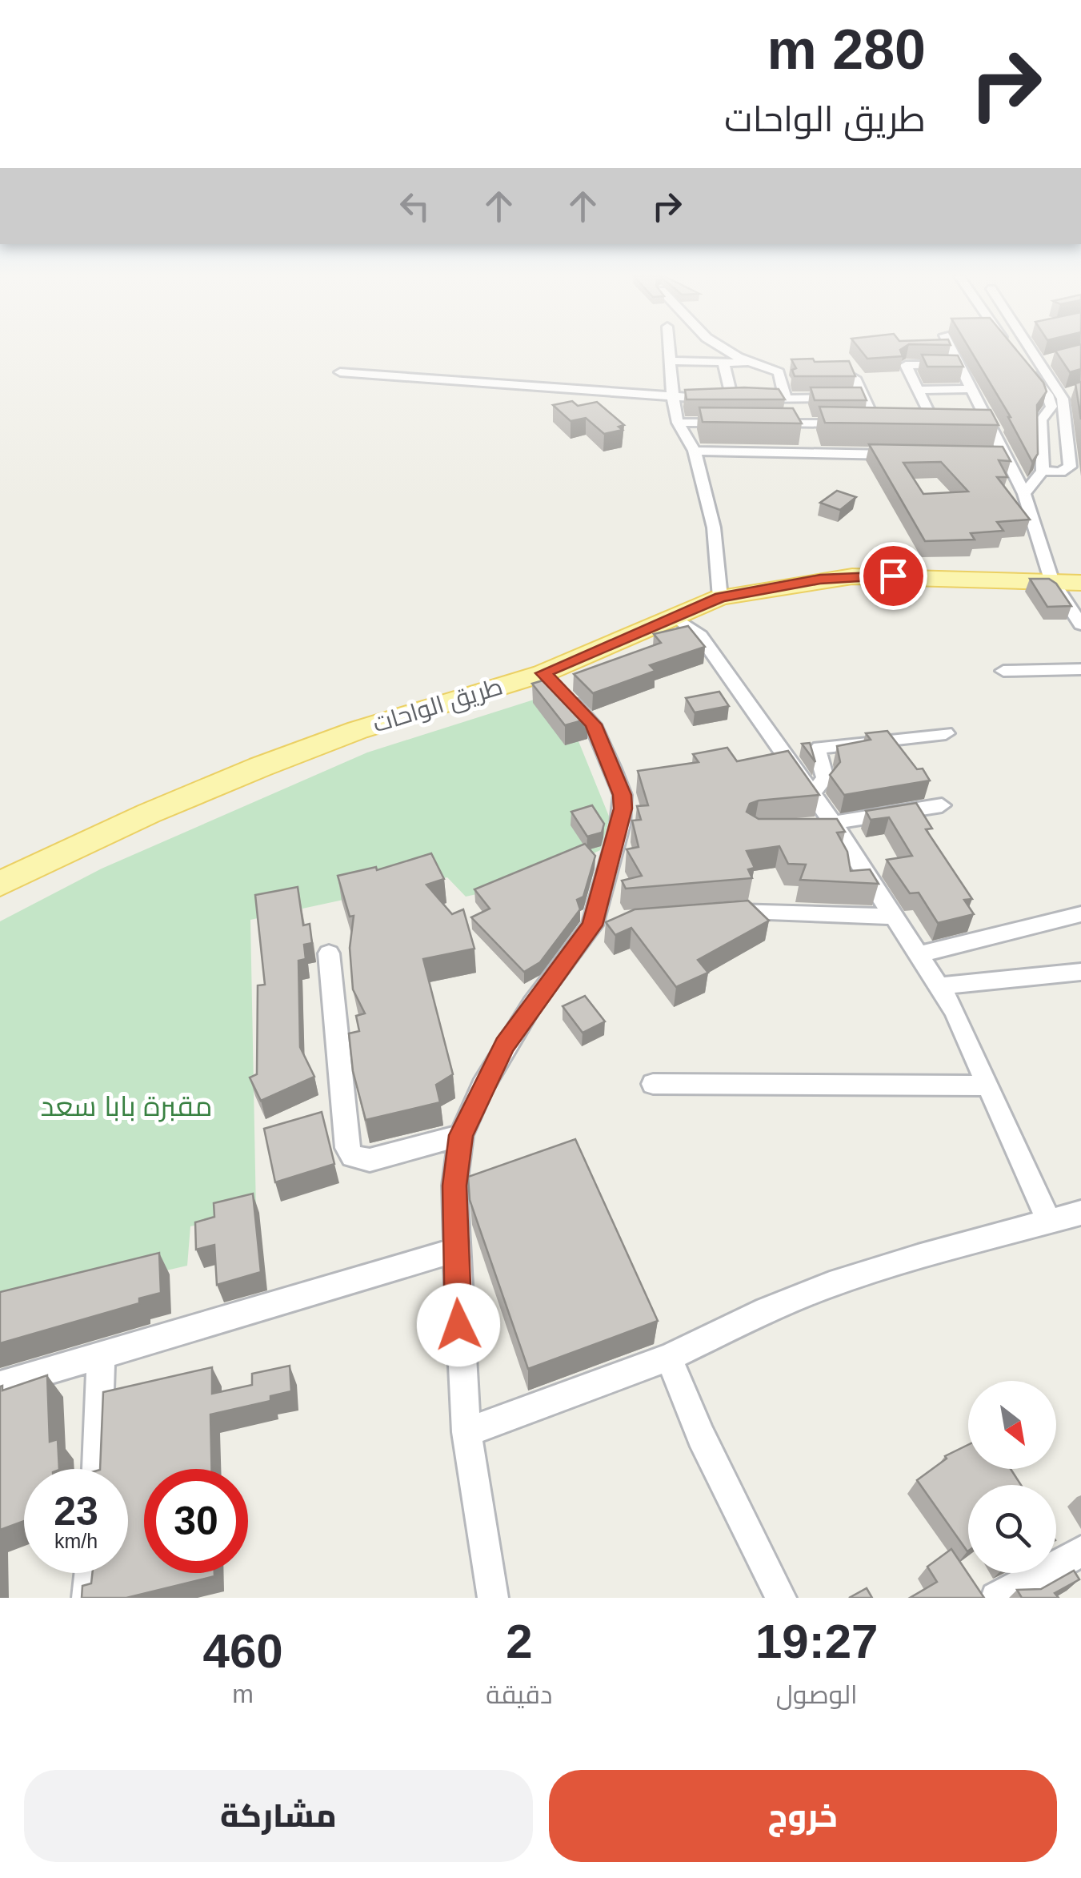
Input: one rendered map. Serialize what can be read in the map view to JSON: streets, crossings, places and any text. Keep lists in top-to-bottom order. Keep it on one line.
{"streets":{"main road":["طريق الواحات"]},"parks":["مقبرة بابا سعد"],"north":"bottom right","page":{"turn":["280 m","طريق الواحات"],"speed":"23 km/h","limit":"30","eta":["19:27","الوصول","2","دقيقة","460","m"],"buttons":["خروج","مشاركة"]}}
